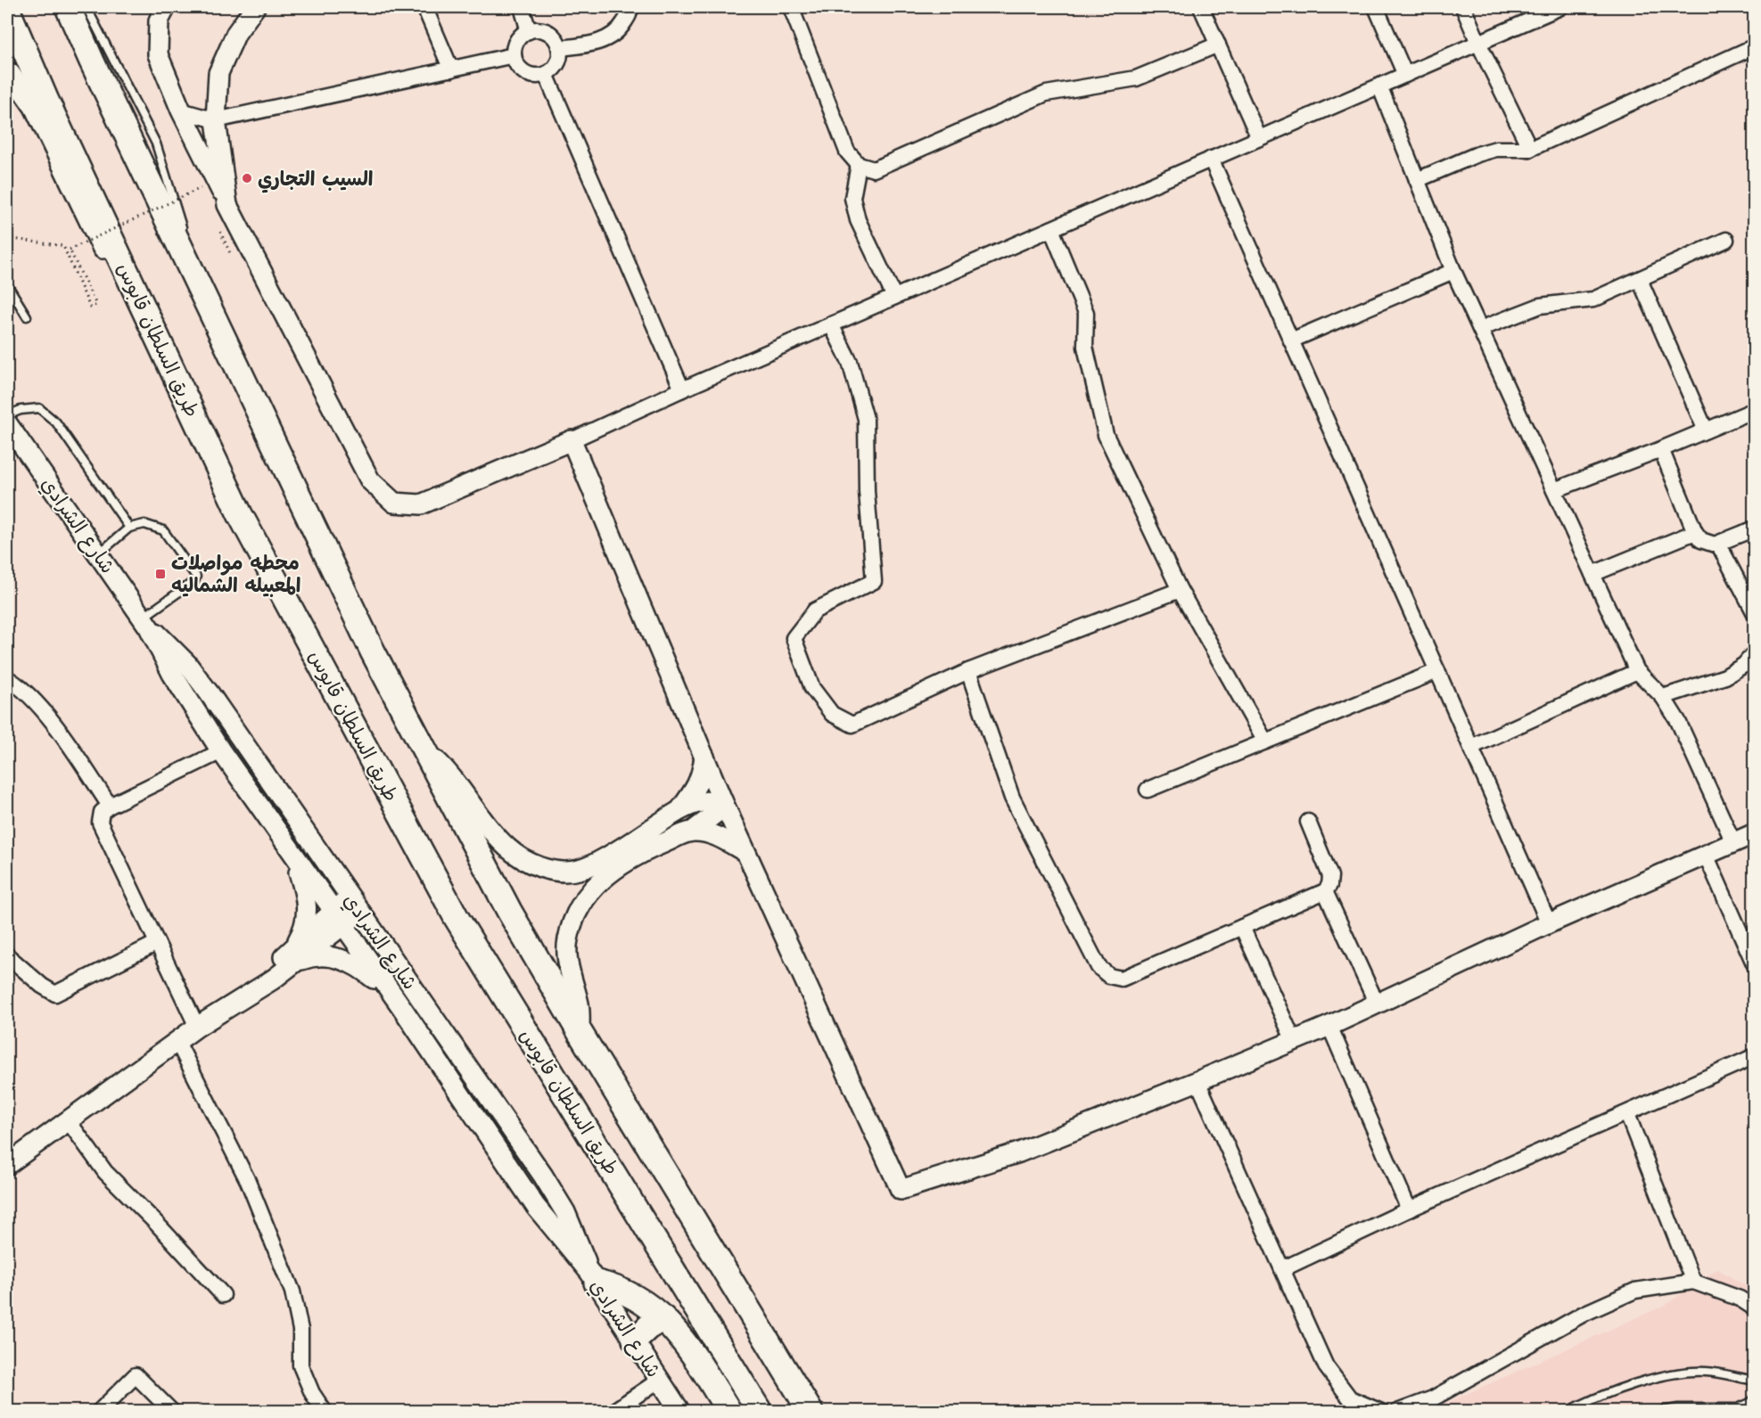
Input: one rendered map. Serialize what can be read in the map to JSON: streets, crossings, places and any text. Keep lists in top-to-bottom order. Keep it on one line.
{"streets":{"highway":["طريق السلطان قابوس"],"street":["شارع الشرادي"]},"places":{"other":["السيب التجاري"],"transit":["محطه مواصلات المعبيله الشماليه"]}}
